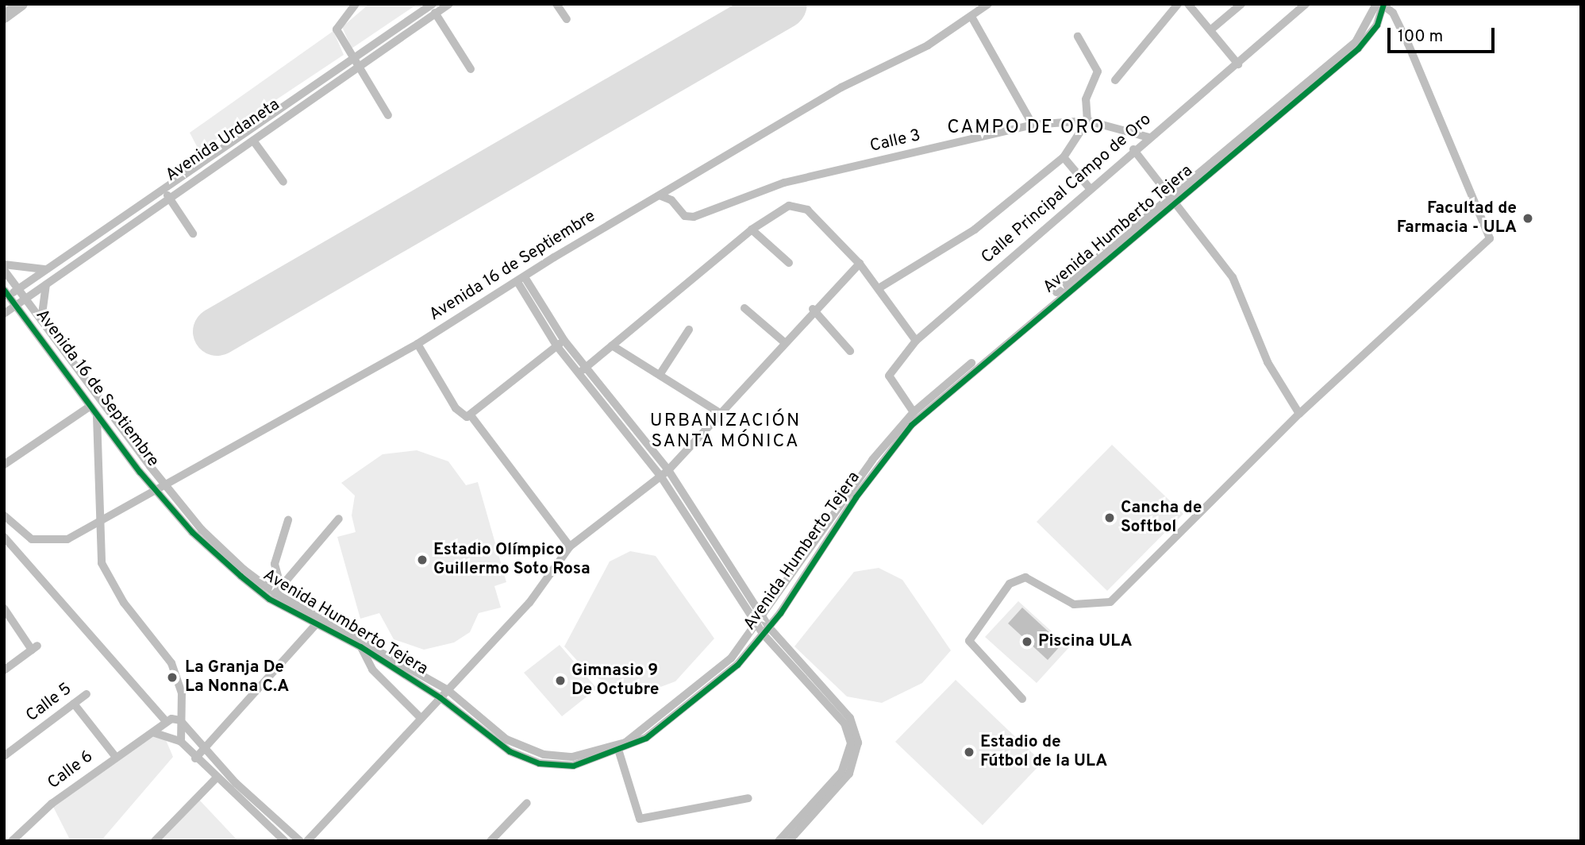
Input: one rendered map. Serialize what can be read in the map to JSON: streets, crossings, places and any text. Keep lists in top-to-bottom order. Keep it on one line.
{"streets":{"street":["Avenida Urdaneta","Calle 3","Calle Principal Campo de Oro","Avenida Humberto Tejera","Avenida 16 de Septiembre","Calle 5","Calle 6"]},"crossings":[["Avenida Urdaneta","Avenida 16 de Septiembre"],["Calle 3","Calle Principal Campo de Oro"],["Calle 3","Avenida 16 de Septiembre"],["Calle Principal Campo de Oro","Avenida Humberto Tejera"],["Avenida Humberto Tejera","Avenida 16 de Septiembre"]],"districts":["CAMPO DE ORO","URBANIZACIÓN SANTA MÓNICA"],"places":["Facultad de Farmacia - ULA","Cancha de Softbol","Estadio Olímpico Guillermo Soto Rosa","Piscina ULA","La Granja De La Nonna C.A","Gimnasio 9 De Octubre","Estadio de Fútbol de la ULA"],"scale_bar":"100 m"}
